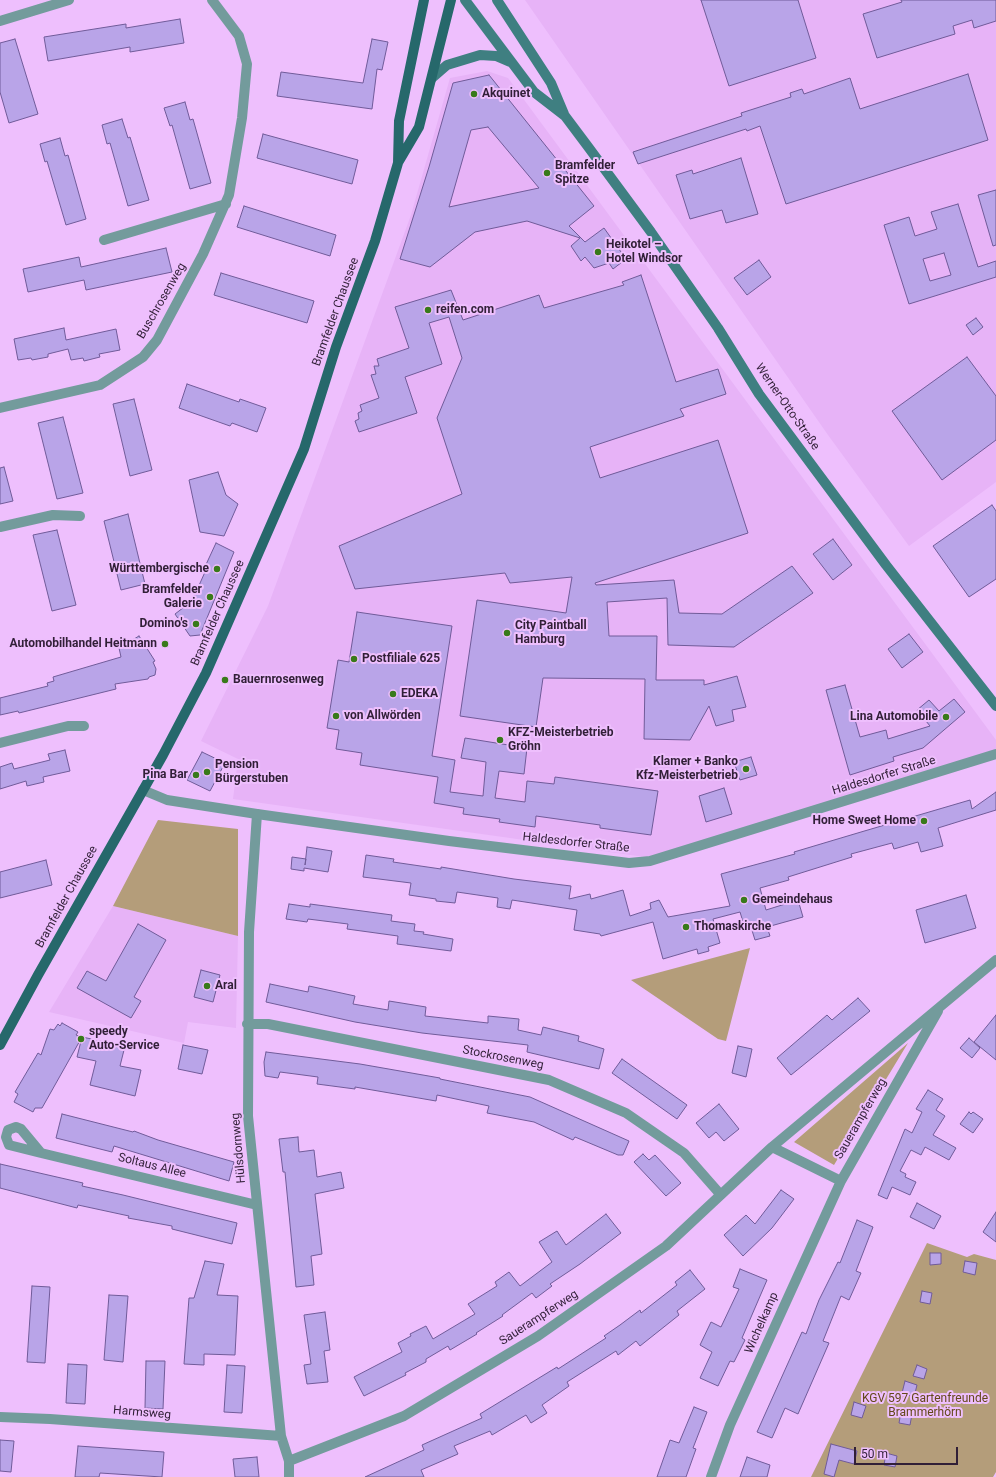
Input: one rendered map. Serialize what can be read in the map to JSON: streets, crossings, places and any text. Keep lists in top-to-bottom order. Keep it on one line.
{"streets":{"main road":["Bramfelder Chaussee","Werner-Otto-Straße"],"street":["Buschrosenweg","Haldesdorfer Straße","Stockrosenweg","Sauerampferweg","Hülsdornweg","Soltaus Allee","Wichelkamp","Harmsweg"]},"crossings":[["Bramfelder Chaussee","Haldesdorfer Straße"],["Haldesdorfer Straße","Hülsdornweg"],["Stockrosenweg","Sauerampferweg"],["Stockrosenweg","Hülsdornweg"],["Sauerampferweg","Hülsdornweg"],["Sauerampferweg","Wichelkamp"],["Hülsdornweg","Soltaus Allee"],["Hülsdornweg","Harmsweg"]],"parks":["KGV 597 Gartenfreunde Brammerhörn"],"places":["Akquinet","Bramfelder Spitze","Heikotel – Hotel Windsor","reifen.com","Württembergische","Bramfelder Galerie","Domino's","City Paintball Hamburg","Automobilhandel Heitmann","Postfiliale 625","Bauernrosenweg","EDEKA","von Allwörden","Lina Automobile","KFZ-Meisterbetrieb Gröhn","Klamer + Banko Kfz-Meisterbetrieb","Pension Bürgerstuben","Pina Bar","Home Sweet Home","Gemeindehaus","Thomaskirche","Aral","speedy Auto-Service"],"scale_bar":"50 m"}
